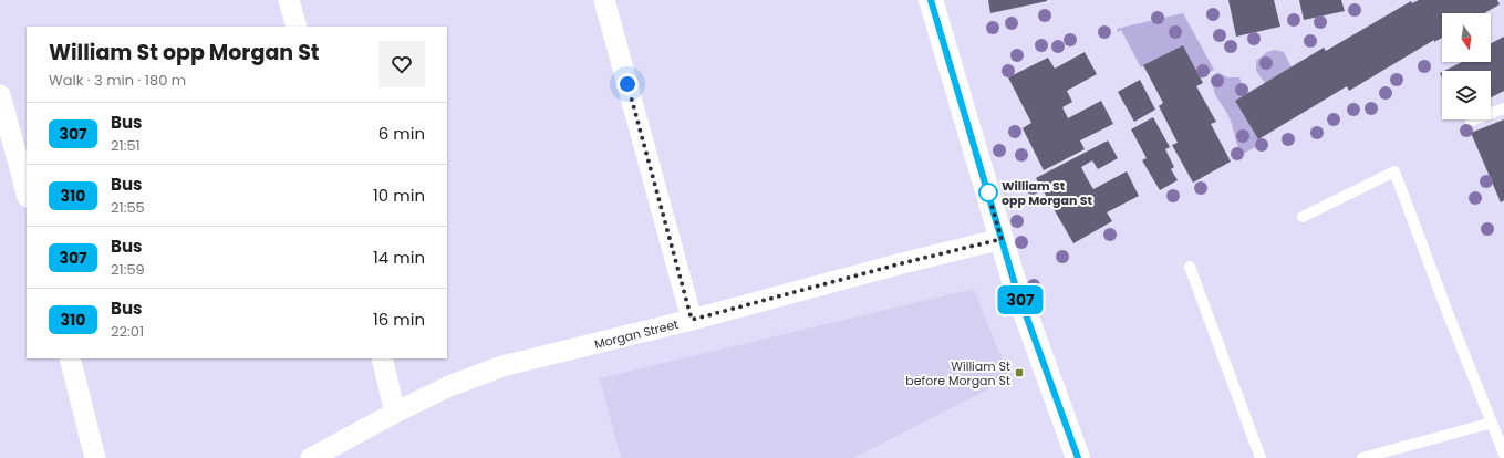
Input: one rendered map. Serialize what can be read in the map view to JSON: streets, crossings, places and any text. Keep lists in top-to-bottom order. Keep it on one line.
{"streets":{"street":["Morgan Street"]},"places":{"other":["William St opp Morgan St"],"transit":["William St before Morgan St"]},"lines":["bus line 307"],"north":"bottom","page":{"on_map":"307","heading":["William St opp Morgan St","Walk · 3 min · 180 m"],"list":[{"mark":"307","name":"Bus","note":"21:51","value":"6 min"},{"mark":"310","name":"Bus","note":"21:55","value":"10 min"},{"mark":"307","name":"Bus","note":"21:59","value":"14 min"},{"mark":"310","name":"Bus","note":"22:01","value":"16 min"}]}}
